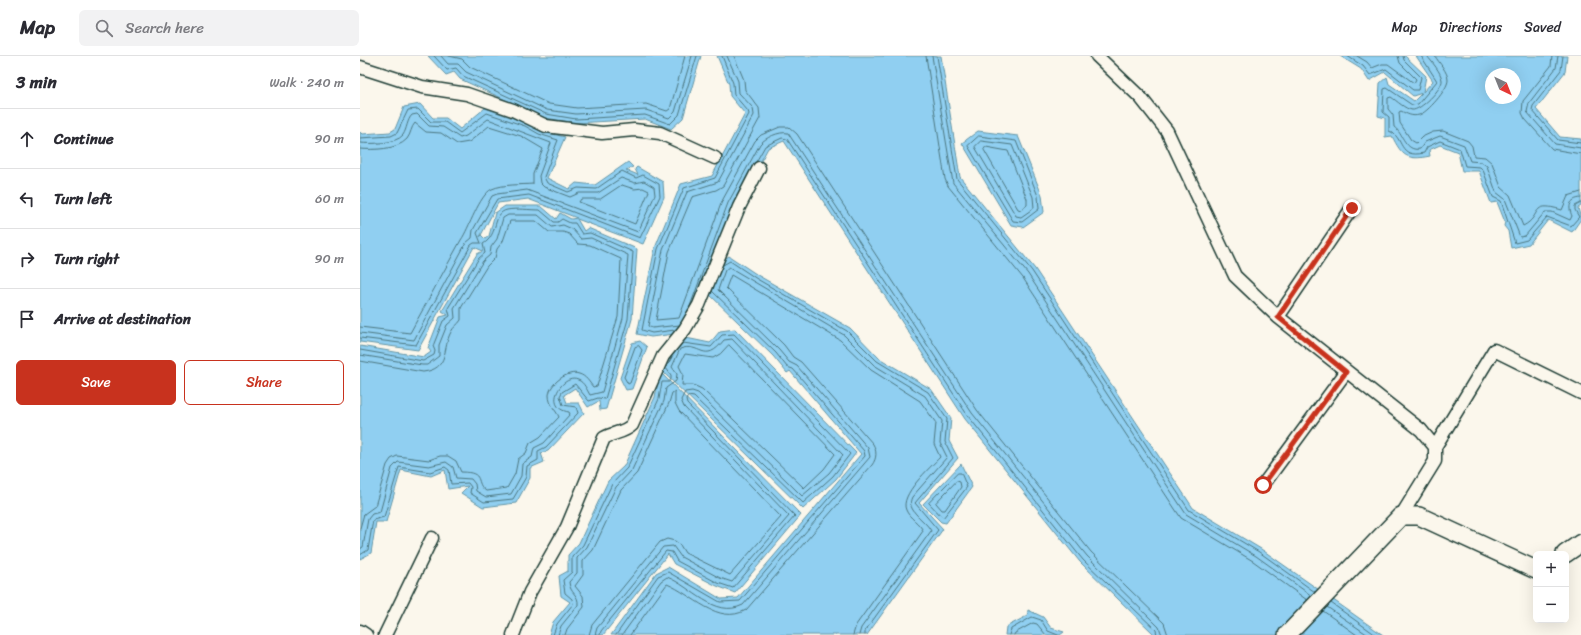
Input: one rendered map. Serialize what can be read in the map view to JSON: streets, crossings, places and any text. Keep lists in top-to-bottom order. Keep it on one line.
{"north":"bottom right","page":{"header":"Map","search":"Search here","nav":["Map","Directions","Saved"],"heading":["3 min","Walk · 240 m"],"list":[["Continue","90 m"],["Turn left","60 m"],["Turn right","90 m"],"Arrive at destination"],"buttons":["Save","Share"],"map_buttons":["+","−"]}}
